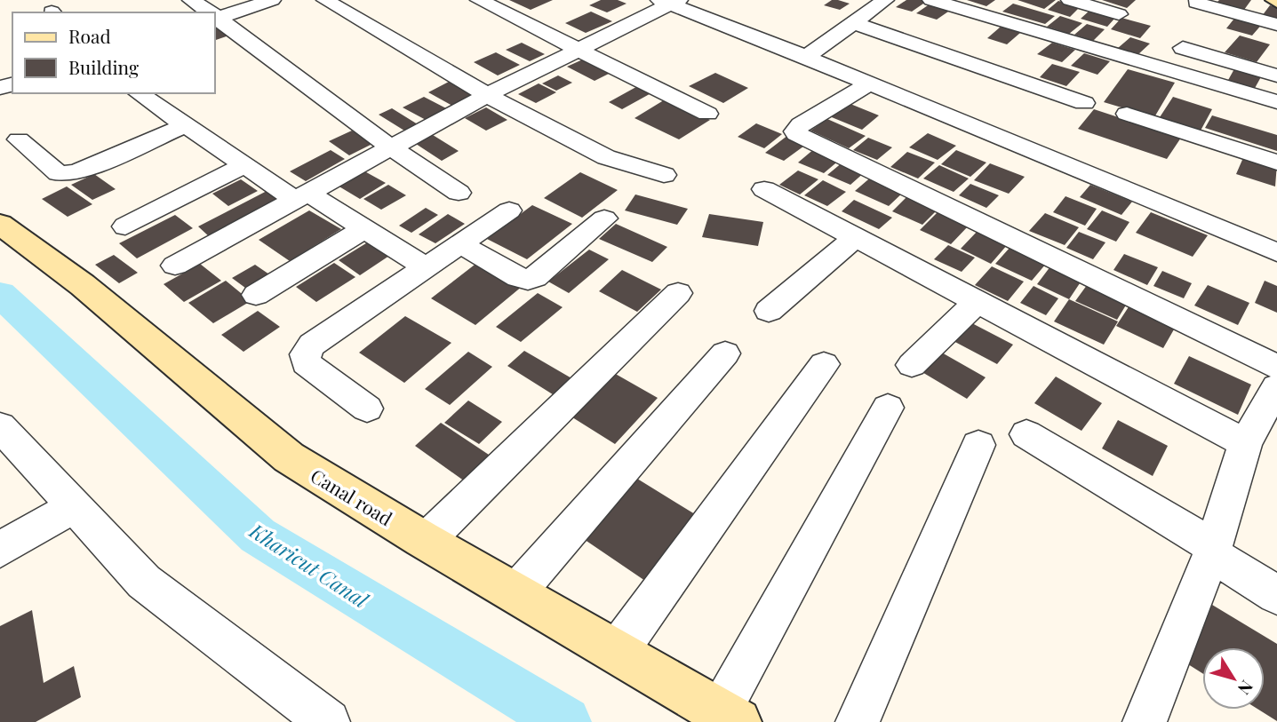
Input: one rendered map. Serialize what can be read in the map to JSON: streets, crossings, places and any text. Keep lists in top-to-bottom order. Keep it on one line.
{"streets":{"street":["Canal road"]},"water":["Kharicut Canal"],"legend":["Road","Building"],"north":"bottom right"}
